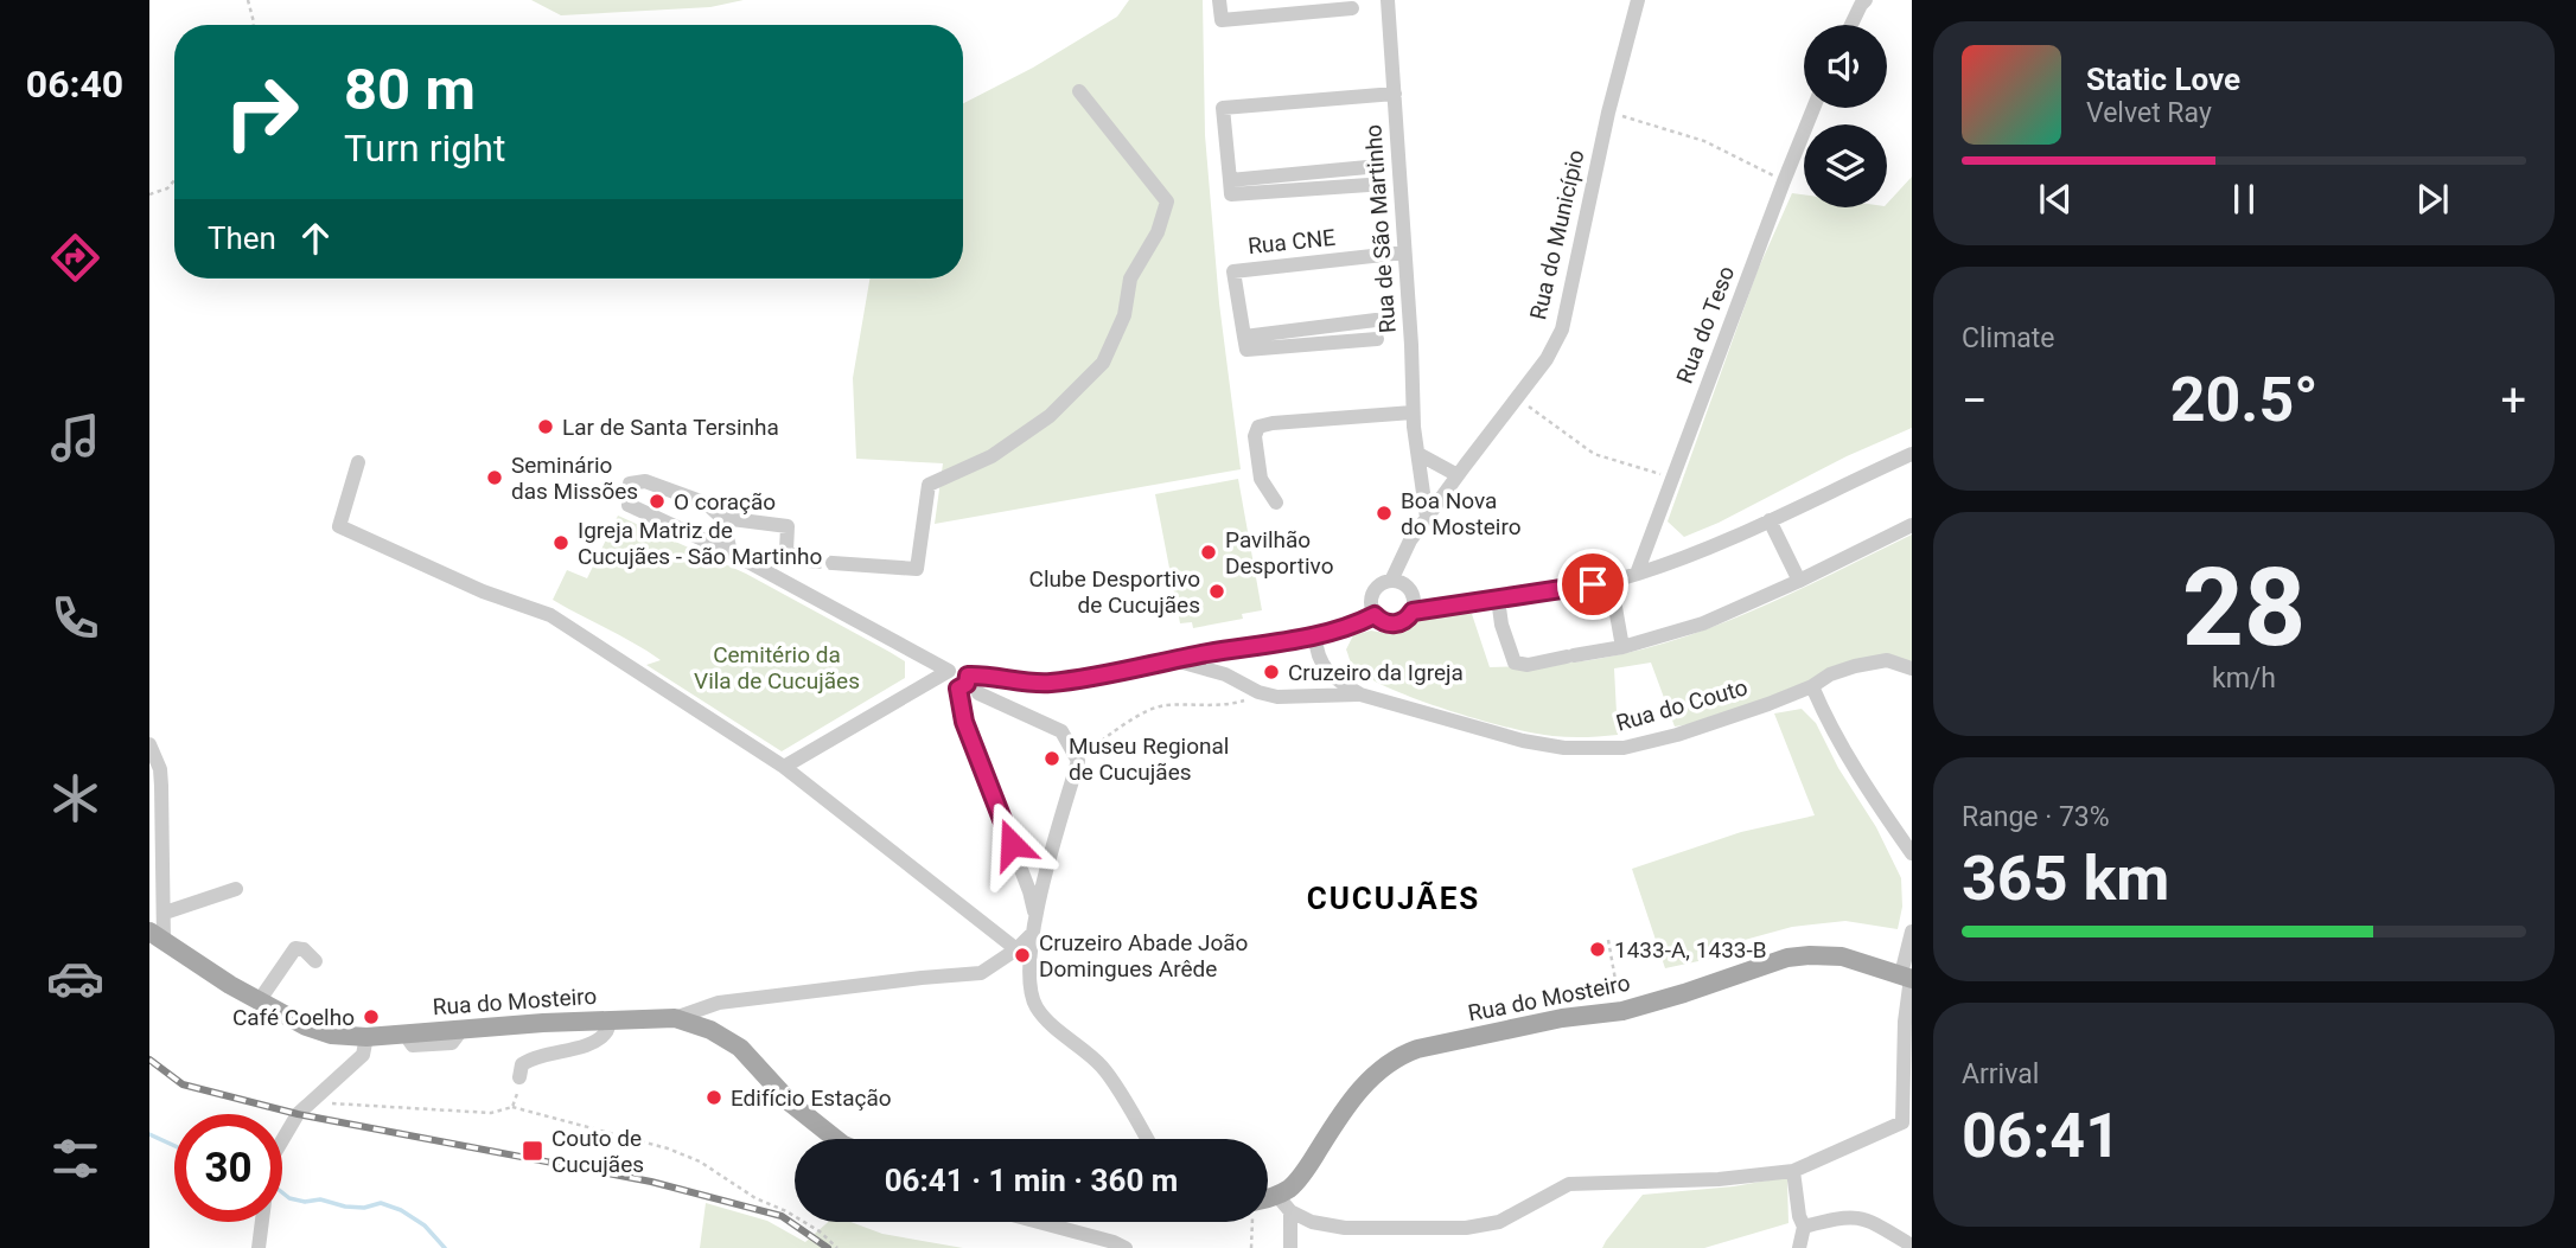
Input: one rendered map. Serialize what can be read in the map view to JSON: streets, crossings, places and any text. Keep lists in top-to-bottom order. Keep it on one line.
{"streets":{"main road":["Rua do Mosteiro"],"street":["Rua de São Martinho","Rua do Município","Rua CNE","Rua do Teso","Rua do Couto"]},"crossings":[["Rua de São Martinho","Rua do Município"],["Rua de São Martinho","Rua CNE"]],"districts":["CUCUJÃES"],"parks":["Cemitério da Vila de Cucujães"],"places":{"other":["Lar de Santa Tersinha","Seminário das Missões","O coração","Boa Nova do Mosteiro","Igreja Matriz de Cucujães - São Martinho","Pavilhão Desportivo","Clube Desportivo de Cucujães","Cruzeiro da Igreja","Museu Regional de Cucujães","1433-A, 1433-B","Cruzeiro Abade João Domingues Arêde","Café Coelho","Edifício Estação"],"transit":["Couto de Cucujães"]},"page":{"tabs":"06:40","turn":["80 m","Turn right"],"song":["Static Love","Velvet Ray"],"then":"Then","tile":["Climate",["28","km/h"],["Range · 73%","365 km"],["Arrival","06:41"]],"heat":["−","20.5°","+"],"limit":"30","trip":"06:41 · 1 min · 360 m"}}
